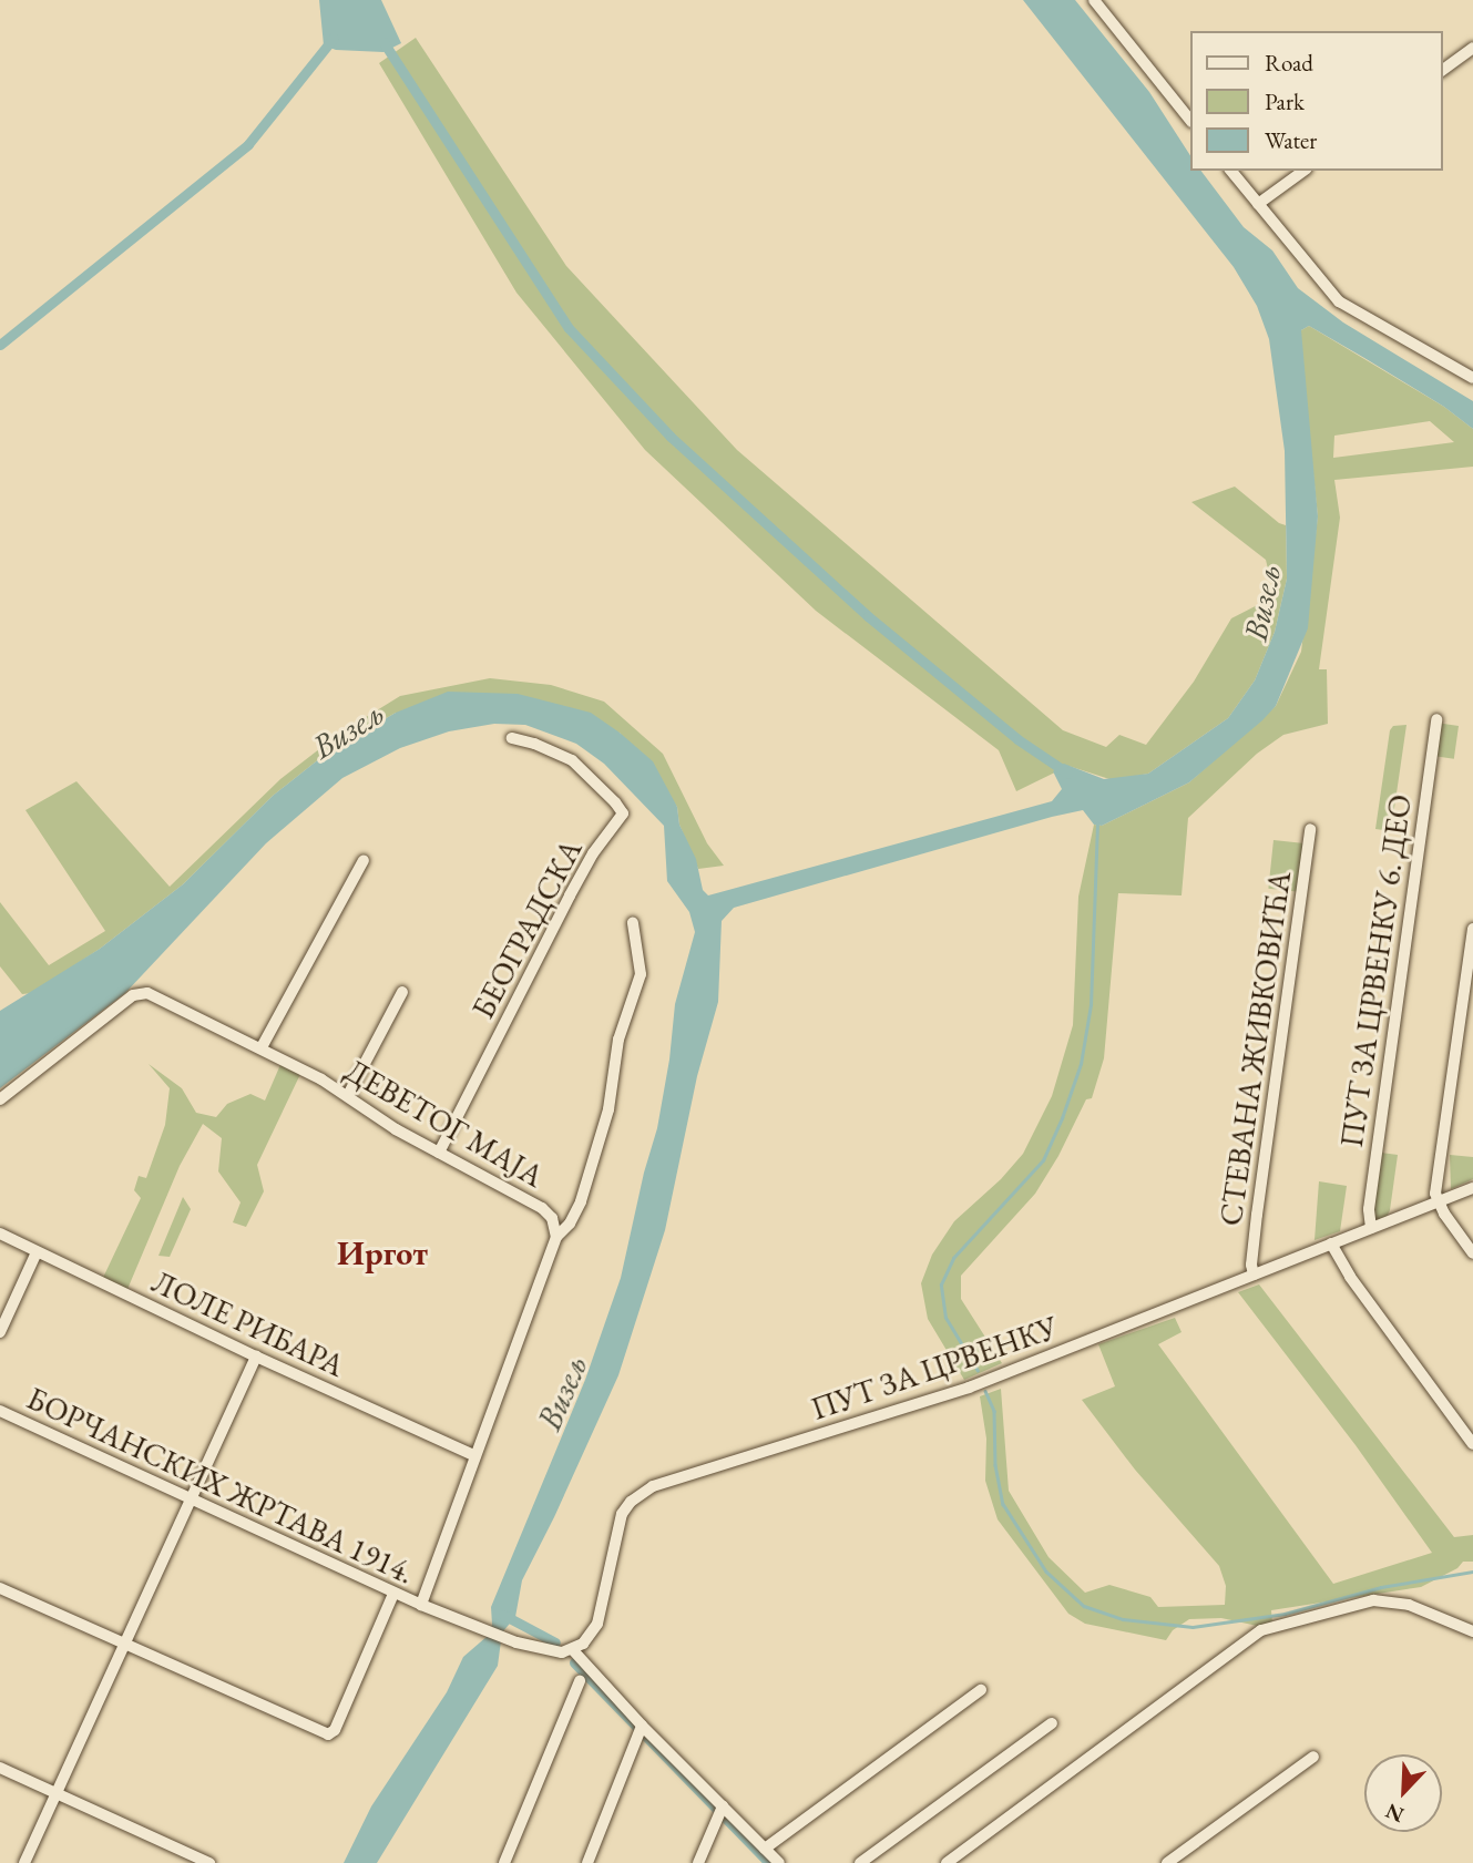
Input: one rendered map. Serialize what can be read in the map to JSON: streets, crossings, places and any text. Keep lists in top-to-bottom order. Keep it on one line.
{"streets":{"street":["БЕОГРАДСКА","ПУТ ЗА ЦРВЕНКУ 6. ДЕО","СТЕВАНА ЖИВКОВИЋА","ДЕВЕТОГ МАЈА","ЛОЛЕ РИБАРА","ПУТ ЗА ЦРВЕНКУ","БОРЧАНСКИХ ЖРТАВА 1914."]},"crossings":[["БЕОГРАДСКА","ДЕВЕТОГ МАЈА"],["ПУТ ЗА ЦРВЕНКУ 6. ДЕО","ПУТ ЗА ЦРВЕНКУ"],["СТЕВАНА ЖИВКОВИЋА","ПУТ ЗА ЦРВЕНКУ"],["ПУТ ЗА ЦРВЕНКУ","БОРЧАНСКИХ ЖРТАВА 1914."]],"districts":["Иргот"],"water":["Визељ"],"legend":["Road","Park","Water"],"north":"bottom left"}
